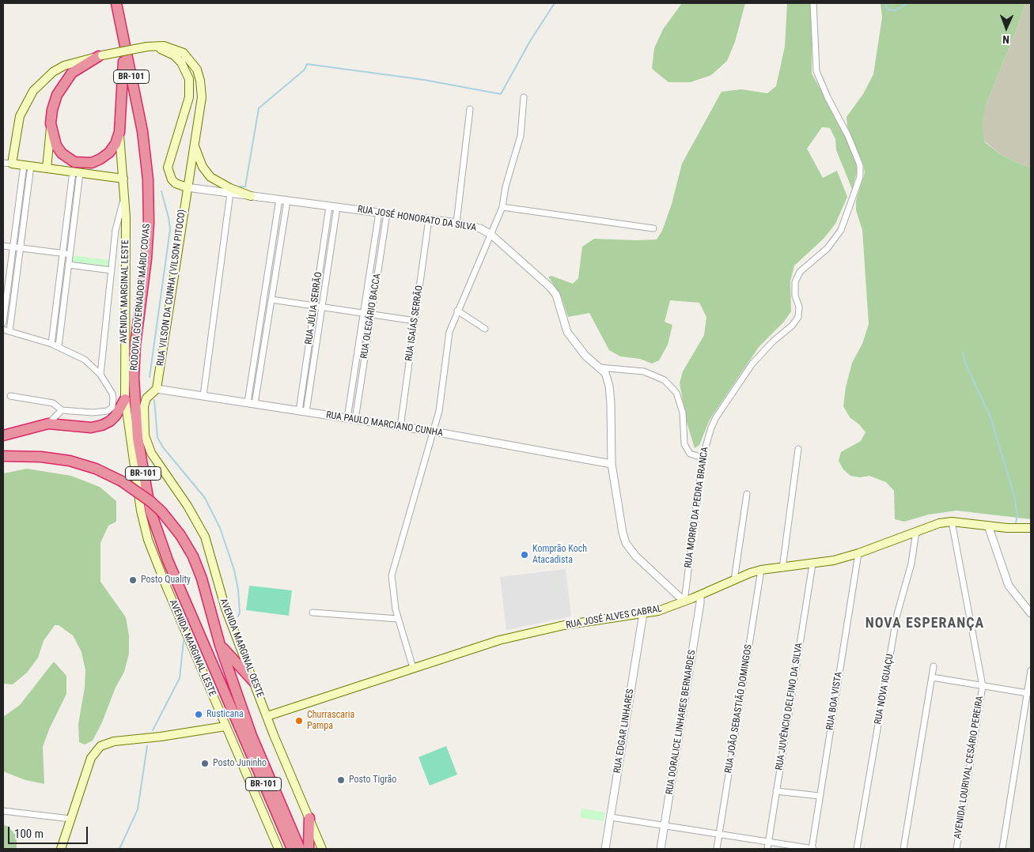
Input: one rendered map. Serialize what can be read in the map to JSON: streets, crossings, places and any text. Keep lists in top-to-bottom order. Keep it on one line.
{"streets":{"highway":["BR-101","RODOVIA GOVERNADOR MÁRIO COVAS"],"main road":["RUA VILSON DA CUNHA (VILSON PITOCO)","AVENIDA MARGINAL LESTE","RUA JOSÉ ALVES CABRAL","AVENIDA MARGINAL OESTE"],"street":["RUA JOSÉ HONORATO DA SILVA","RUA JÚLIA SERRÃO","RUA OLEGÁRIO BACCA","RUA ISAÍAS SERRÃO","RUA PAULO MARCIANO CUNHA","RUA MORRO DA PEDRA BRANCA","RUA NOVA IGUAÇU","RUA BOA VISTA","RUA JUVÊNCIO DELFINO DA SILVA","RUA JOÃO SEBASTIÃO DOMINGOS","RUA DORALICE LINHARES BERNARDES","RUA EDGAR LINHARES","AVENIDA LOURIVAL CESÁRIO PEREIRA"]},"crossings":[["RUA JOSÉ HONORATO DA SILVA","RUA JÚLIA SERRÃO"],["RUA JOSÉ HONORATO DA SILVA","RUA OLEGÁRIO BACCA"],["RUA JOSÉ HONORATO DA SILVA","RUA ISAÍAS SERRÃO"],["RUA JOSÉ HONORATO DA SILVA","RUA PAULO MARCIANO CUNHA"],["RUA JOSÉ HONORATO DA SILVA","RUA MORRO DA PEDRA BRANCA"],["RUA JOSÉ HONORATO DA SILVA","RUA JOSÉ ALVES CABRAL"],["RUA VILSON DA CUNHA (VILSON PITOCO)","RUA PAULO MARCIANO CUNHA"],["RUA VILSON DA CUNHA (VILSON PITOCO)","AVENIDA MARGINAL OESTE"],["RUA JÚLIA SERRÃO","RUA PAULO MARCIANO CUNHA"],["RUA OLEGÁRIO BACCA","RUA PAULO MARCIANO CUNHA"],["RUA ISAÍAS SERRÃO","RUA PAULO MARCIANO CUNHA"],["RUA PAULO MARCIANO CUNHA","AVENIDA MARGINAL OESTE"],["RUA MORRO DA PEDRA BRANCA","RUA JOSÉ ALVES CABRAL"],["RUA JOSÉ ALVES CABRAL","AVENIDA MARGINAL OESTE"],["RUA JOSÉ ALVES CABRAL","RUA NOVA IGUAÇU"],["RUA JOSÉ ALVES CABRAL","RUA BOA VISTA"],["RUA JOSÉ ALVES CABRAL","RUA JUVÊNCIO DELFINO DA SILVA"],["RUA JOSÉ ALVES CABRAL","RUA JOÃO SEBASTIÃO DOMINGOS"],["RUA JOSÉ ALVES CABRAL","RUA DORALICE LINHARES BERNARDES"],["RUA JOSÉ ALVES CABRAL","RUA EDGAR LINHARES"],["RUA JOSÉ ALVES CABRAL","AVENIDA LOURIVAL CESÁRIO PEREIRA"]],"districts":["NOVA ESPERANÇA"],"places":["Komprão Koch Atacadista","Posto Quality","Rusticana","Churrascaria Pampa","Posto Juninho","Posto Tigrão"],"scale_bar":"100 m","north":"bottom"}
